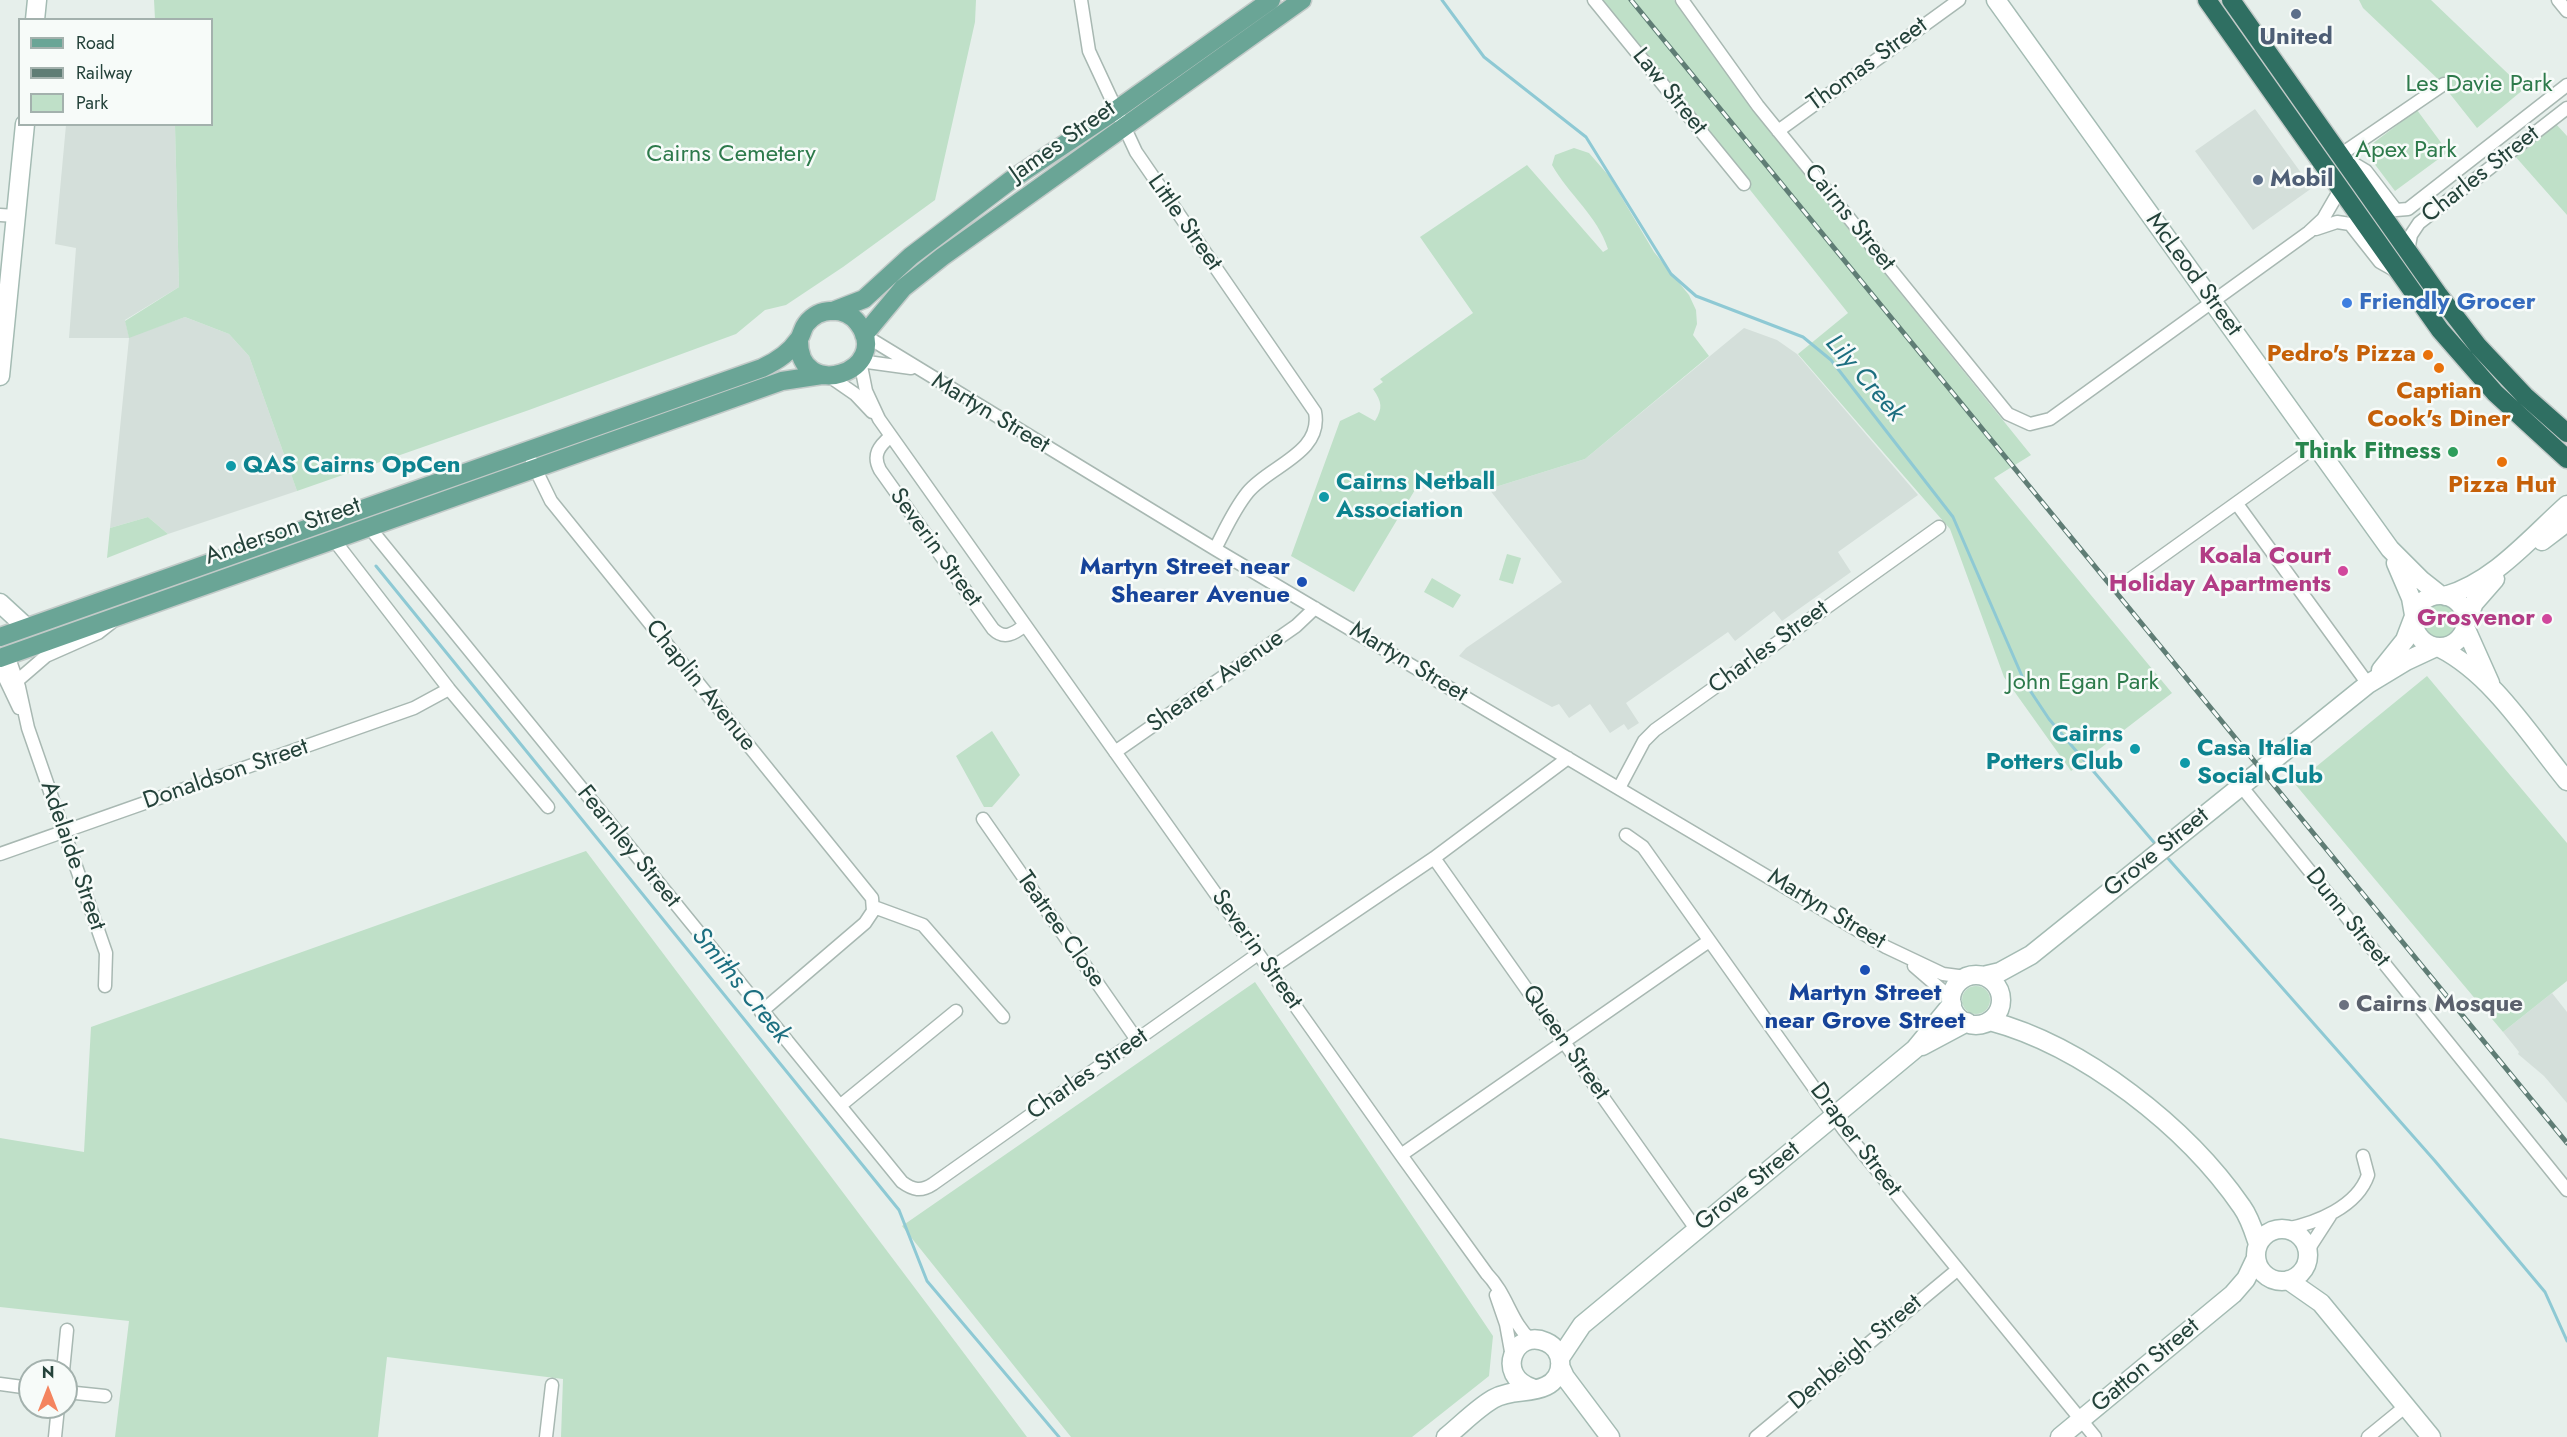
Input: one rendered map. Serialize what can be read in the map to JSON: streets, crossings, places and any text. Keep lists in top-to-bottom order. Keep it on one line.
{"streets":{"main road":["James Street","Anderson Street"],"street":["Thomas Street","Law Street","Charles Street","Cairns Street","Little Street","McLeod Street","Martyn Street","Severin Street","Shearer Avenue","Chaplin Avenue","Donaldson Street","Fearnley Street","Grove Street","Adelaide Street","Dunn Street","Teatree Close","Queen Street","Draper Street","Denbeigh Street","Gatton Street"]},"crossings":[["Thomas Street","Cairns Street"],["James Street","Little Street"],["James Street","Martyn Street"],["James Street","Anderson Street"],["James Street","Severin Street"],["Charles Street","Martyn Street"],["Charles Street","Severin Street"],["Charles Street","Fearnley Street"],["Charles Street","Teatree Close"],["Cairns Street","McLeod Street"],["Little Street","Martyn Street"],["McLeod Street","Grove Street"],["Martyn Street","Anderson Street"],["Martyn Street","Severin Street"],["Martyn Street","Shearer Avenue"],["Martyn Street","Grove Street"],["Anderson Street","Severin Street"],["Anderson Street","Chaplin Avenue"],["Anderson Street","Fearnley Street"],["Anderson Street","Adelaide Street"],["Severin Street","Shearer Avenue"],["Severin Street","Grove Street"],["Donaldson Street","Fearnley Street"],["Donaldson Street","Adelaide Street"],["Grove Street","Dunn Street"],["Grove Street","Queen Street"],["Grove Street","Draper Street"],["Draper Street","Denbeigh Street"],["Draper Street","Gatton Street"]],"water":["Lily Creek","Smiths Creek"],"parks":["Les Davie Park","Apex Park","Cairns Cemetery","John Egan Park"],"places":["United","Mobil","Friendly Grocer","Pedro's Pizza","Captian Cook's Diner","Think Fitness","Pizza Hut","QAS Cairns OpCen","Cairns Netball Association","Koala Court Holiday Apartments","Martyn Street near Shearer Avenue","Grosvenor","Cairns Potters Club","Casa Italia Social Club","Martyn Street near Grove Street","Cairns Mosque"],"legend":["Road","Railway","Park"],"north":"top"}
